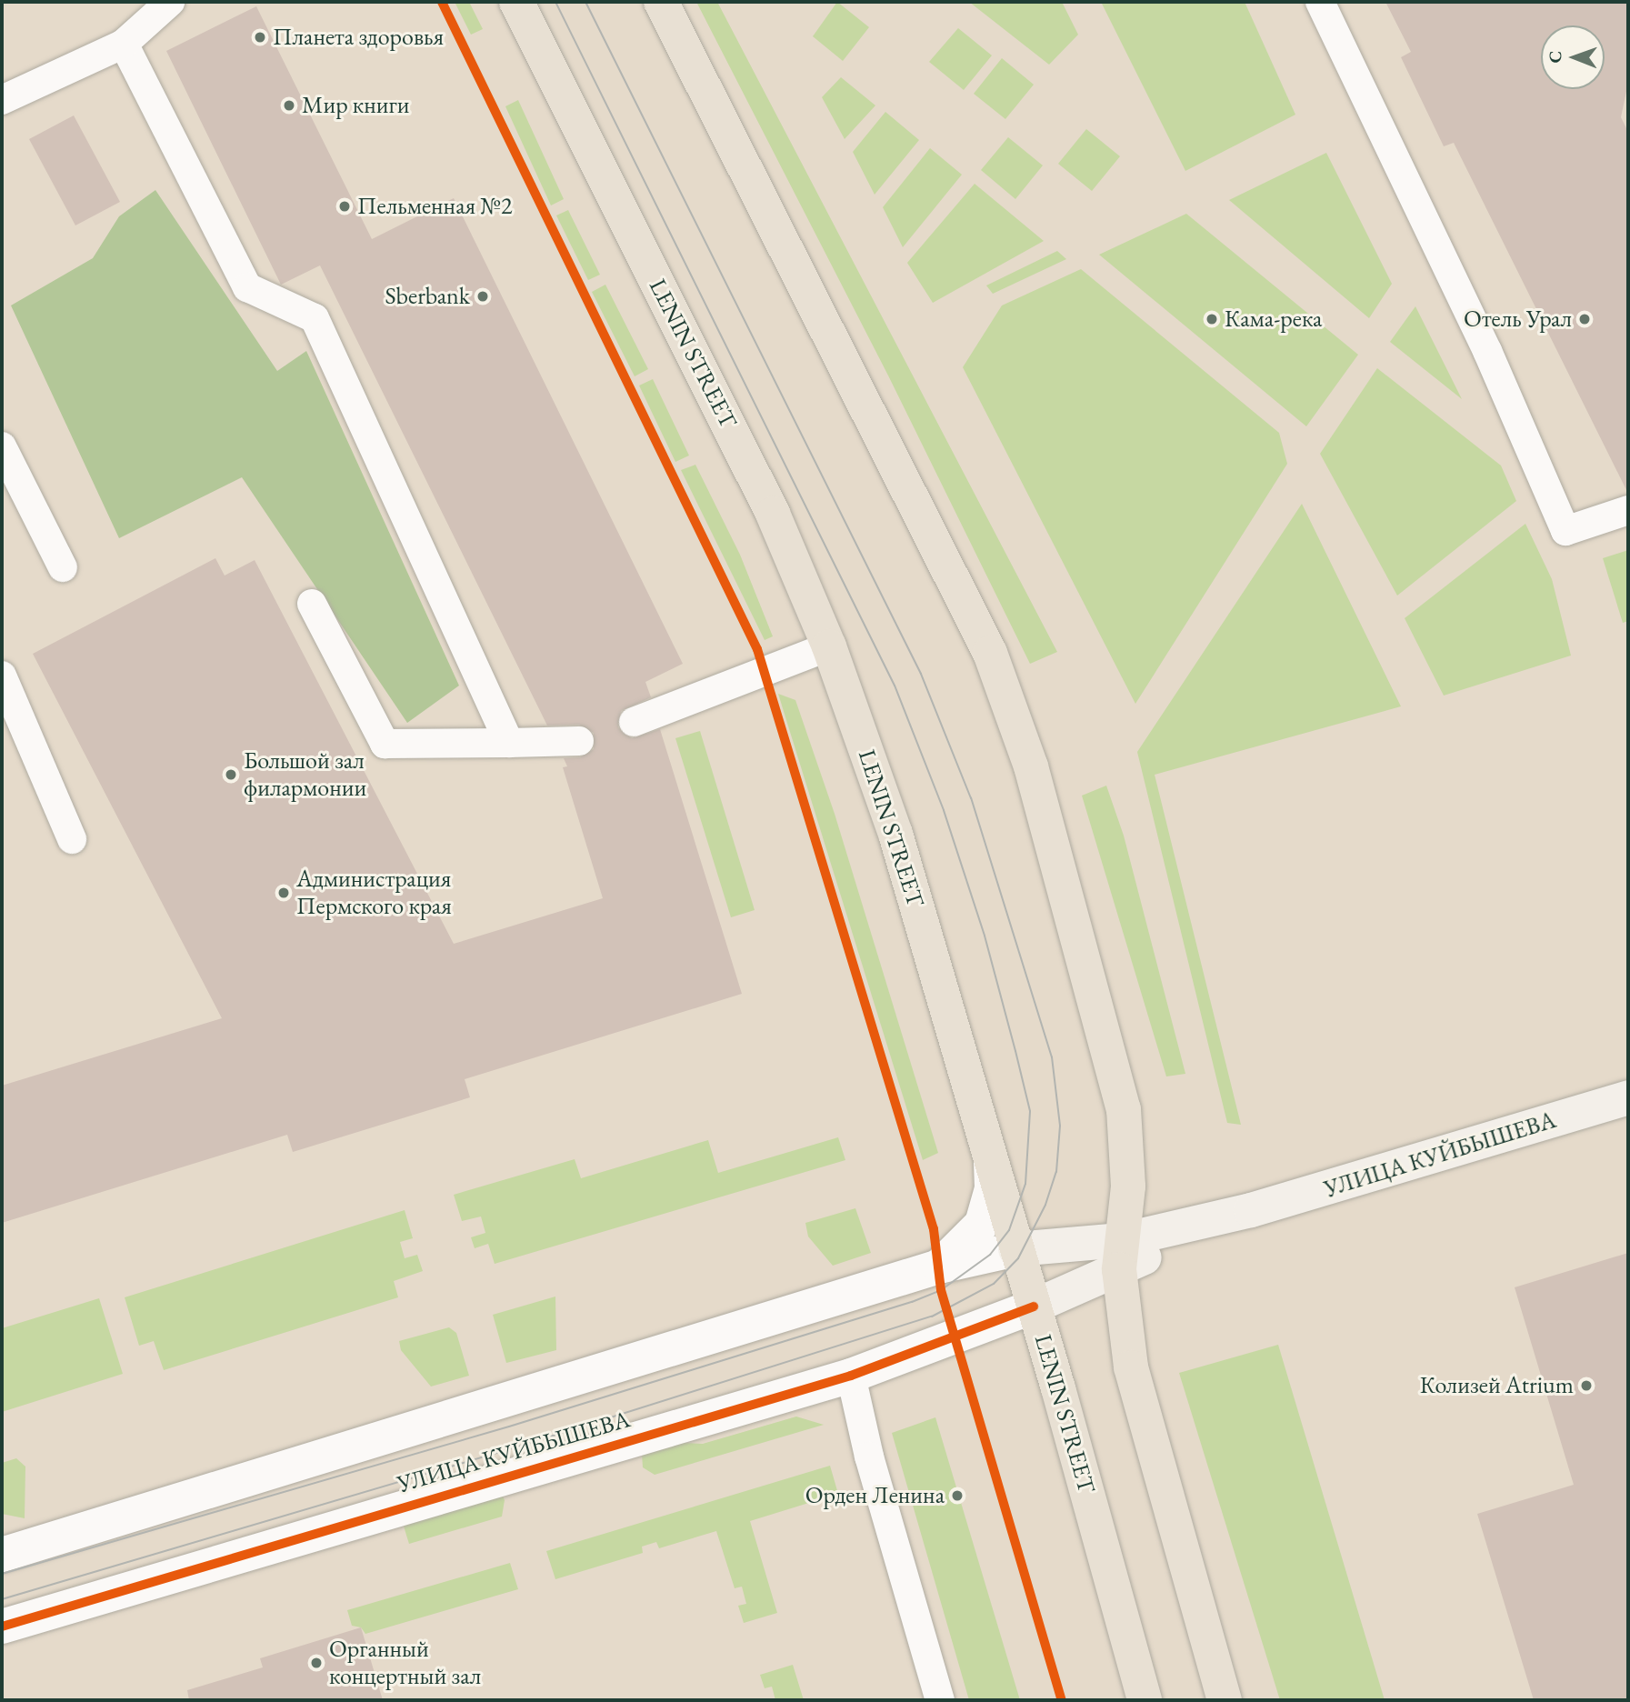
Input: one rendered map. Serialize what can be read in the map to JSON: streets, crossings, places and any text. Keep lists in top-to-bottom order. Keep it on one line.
{"streets":{"main road":["LENIN STREET","УЛИЦА КУЙБЫШЕВА"]},"crossings":[["LENIN STREET","УЛИЦА КУЙБЫШЕВА"]],"places":["Планета здоровья","Мир книги","Пельменная №2","Sberbank","Кама-река","Отель Урал","Большой зал филармонии","Администрация Пермского края","Колизей Atrium","Орден Ленина","Органный концертный зал"],"north":"left"}
